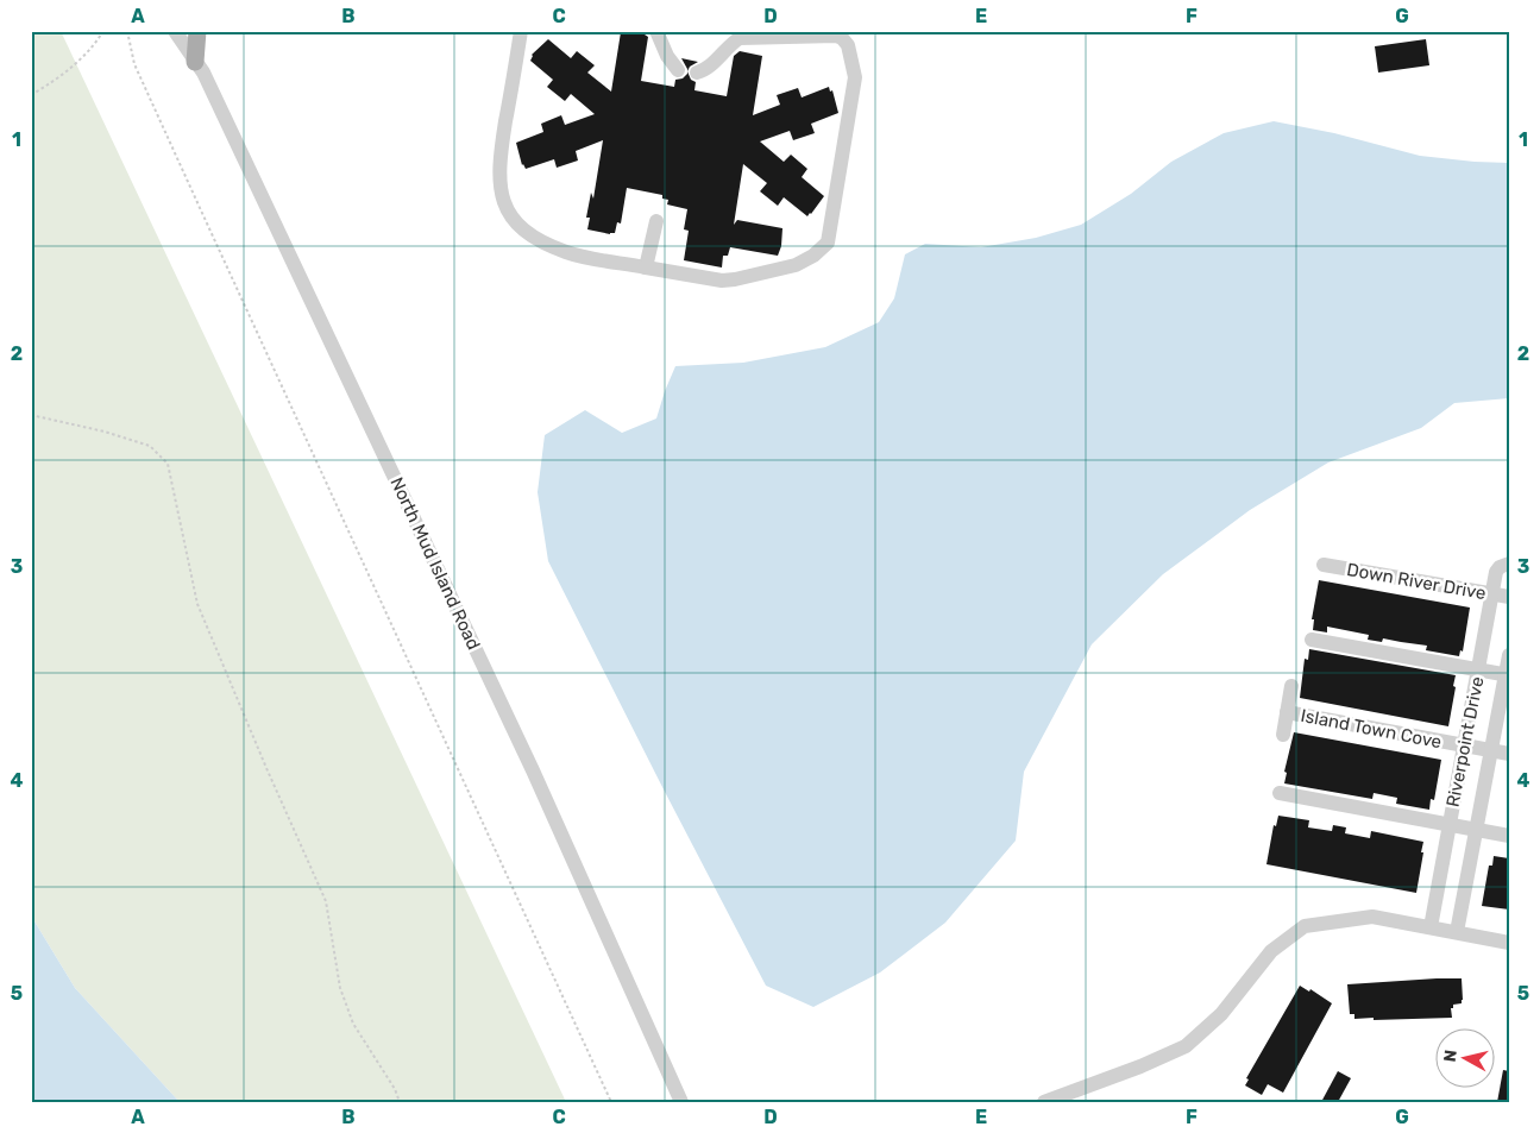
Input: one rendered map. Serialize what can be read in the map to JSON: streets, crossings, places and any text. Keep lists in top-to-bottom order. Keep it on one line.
{"streets":{"street":["North Mud Island Road","Down River Drive","Island Town Cove","Riverpoint Drive"]},"crossings":[["Down River Drive","Riverpoint Drive"],["Island Town Cove","Riverpoint Drive"]],"north":"left","grid":{"columns":["A","B","C","D","E","F","G"],"rows":["1","2","3","4","5"]}}
